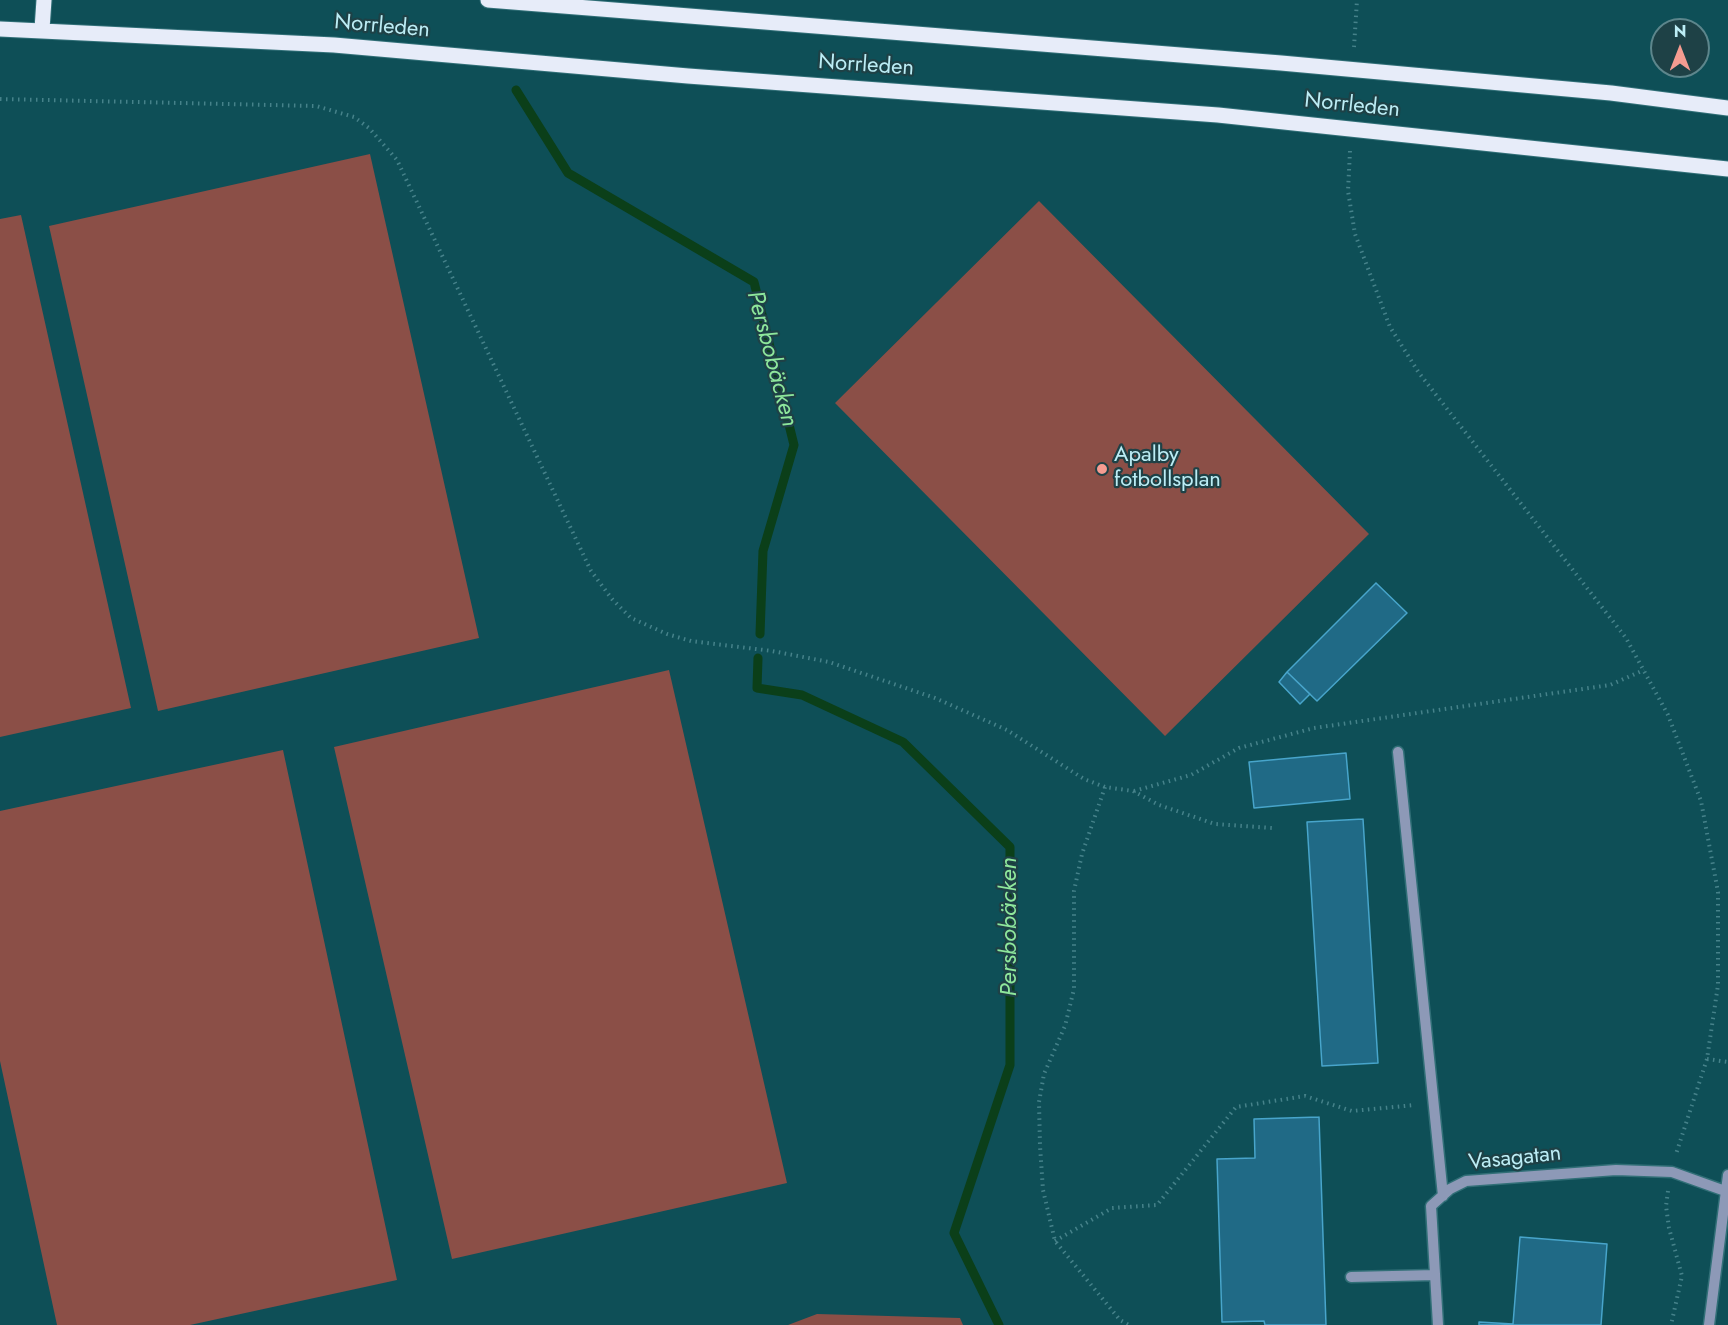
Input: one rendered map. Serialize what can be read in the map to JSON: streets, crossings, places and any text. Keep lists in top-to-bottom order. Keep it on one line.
{"streets":{"main road":["Norrleden"],"street":["Vasagatan"]},"water":["Persbobäcken"],"places":["Apalby fotbollsplan"],"north":"top"}
